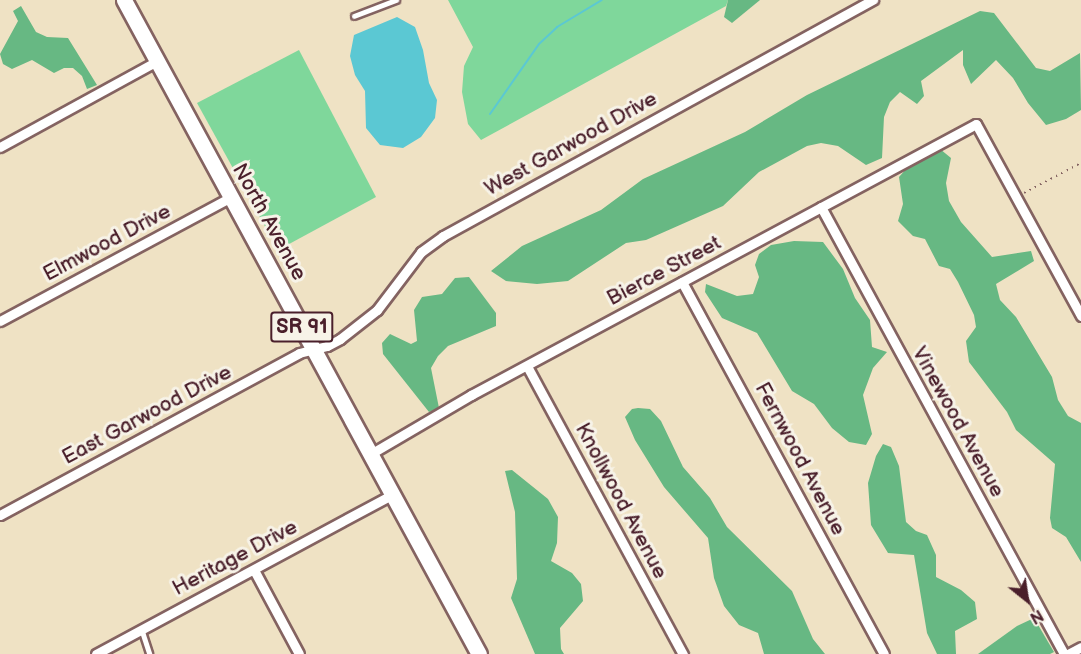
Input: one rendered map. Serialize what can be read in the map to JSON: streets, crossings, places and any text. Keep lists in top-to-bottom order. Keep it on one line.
{"streets":{"main road":["North Avenue","SR 91"],"street":["West Garwood Drive","Elmwood Drive","Bierce Street","East Garwood Drive","Vinewood Avenue","Fernwood Avenue","Knollwood Avenue","Heritage Drive"]},"crossings":[["West Garwood Drive","North Avenue"],["West Garwood Drive","East Garwood Drive"],["North Avenue","Elmwood Drive"],["North Avenue","Bierce Street"],["North Avenue","East Garwood Drive"],["North Avenue","Heritage Drive"],["Bierce Street","Vinewood Avenue"],["Bierce Street","Fernwood Avenue"],["Bierce Street","Knollwood Avenue"]],"north":"bottom right"}
